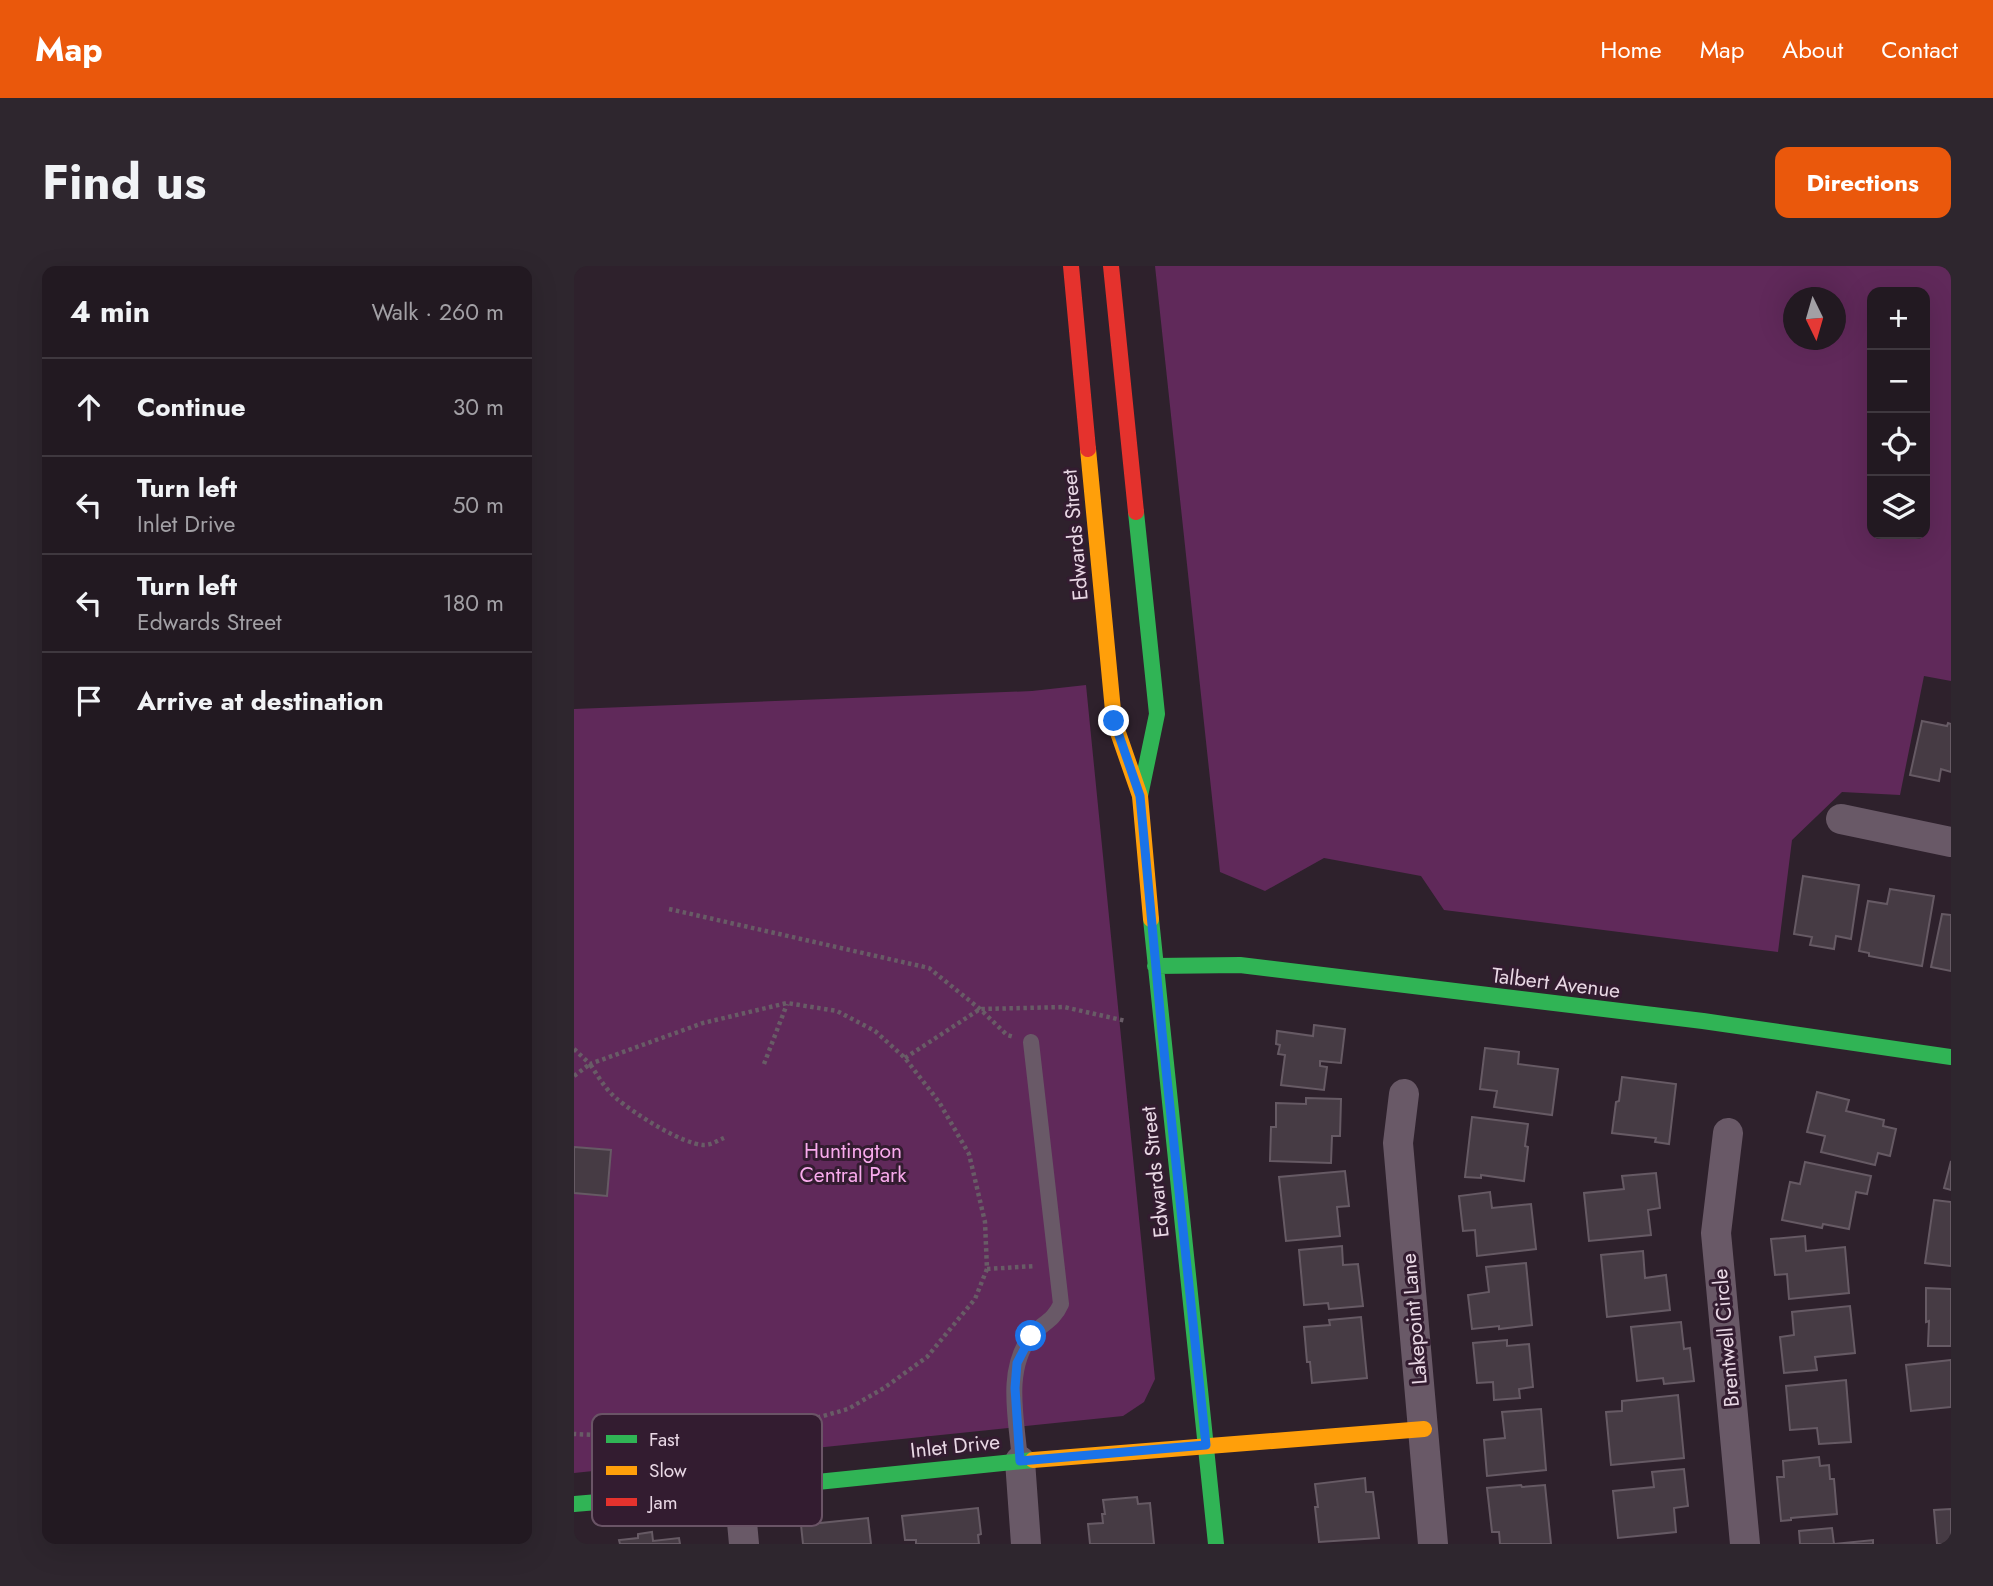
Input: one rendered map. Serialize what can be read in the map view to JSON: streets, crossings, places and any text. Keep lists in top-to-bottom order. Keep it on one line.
{"streets":{"main road":["Edwards Street","Talbert Avenue","Inlet Drive"],"street":["Lakepoint Lane","Brentwell Circle"]},"crossings":[["Edwards Street","Talbert Avenue"],["Edwards Street","Inlet Drive"],["Lakepoint Lane","Inlet Drive"]],"parks":["Huntington Central Park"],"legend":["Fast","Slow","Jam"],"north":"bottom","page":{"header":"Map","nav":["Home","Map","About","Contact"],"title":"Find us","buttons":"Directions","heading":["4 min","Walk · 260 m"],"map_buttons":["+","−"],"list":[["Continue","30 m"],["Turn left","Inlet Drive","50 m"],["Turn left","Edwards Street","180 m"],"Arrive at destination"]}}
